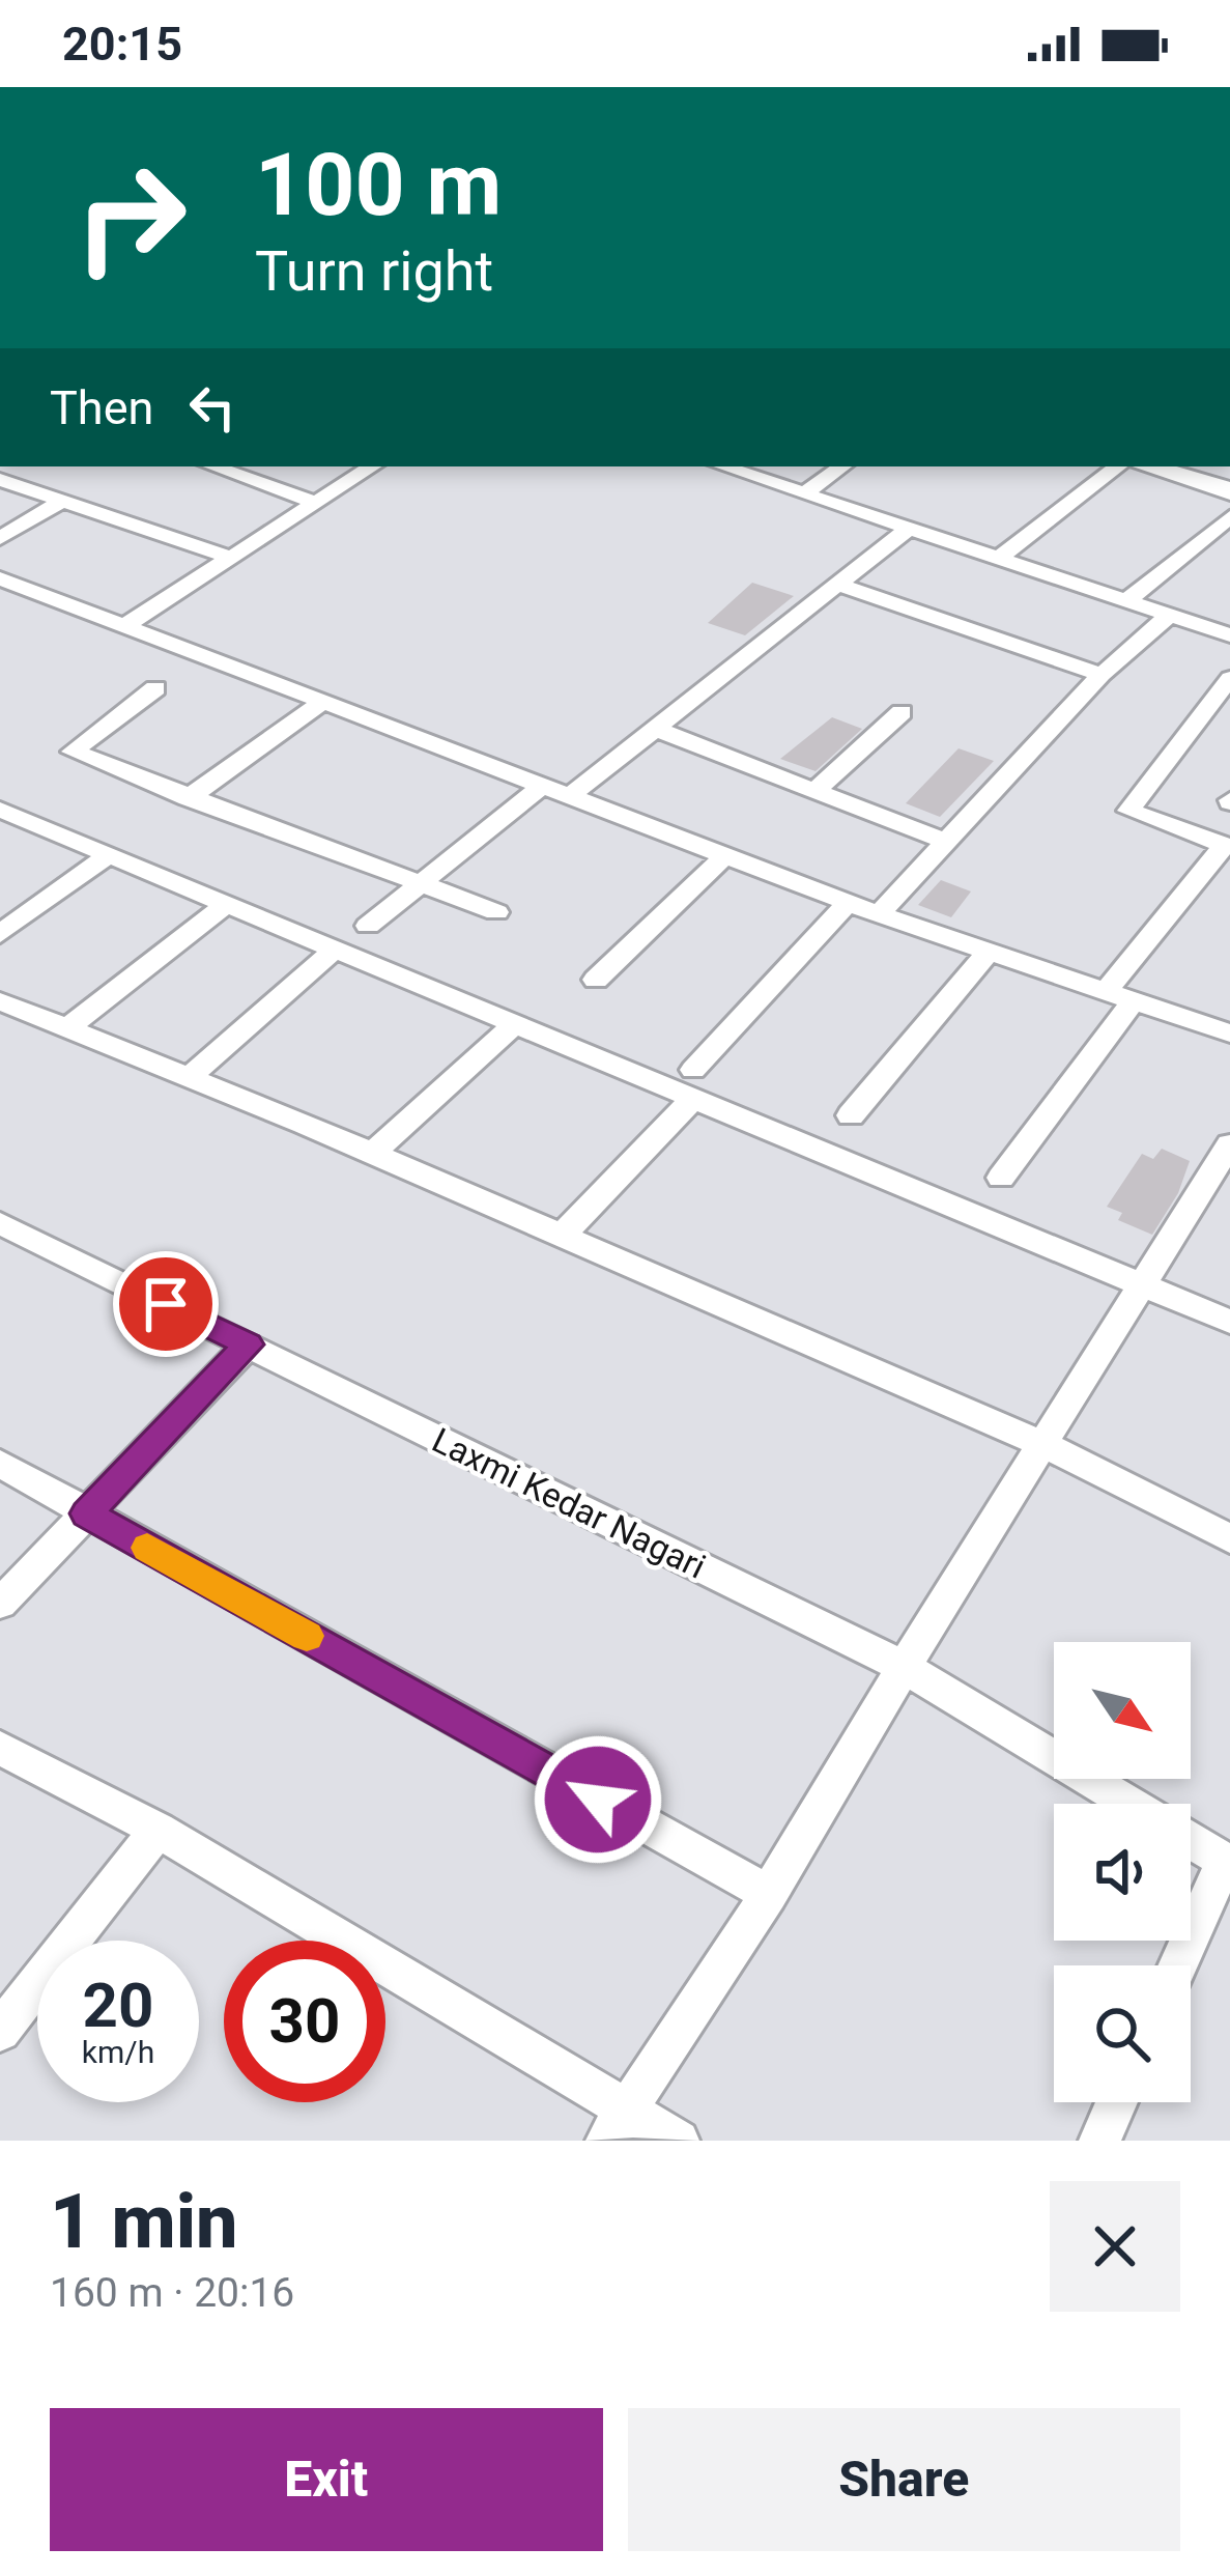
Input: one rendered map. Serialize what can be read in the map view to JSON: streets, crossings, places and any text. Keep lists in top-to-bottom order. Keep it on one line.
{"streets":{"street":["Laxmi Kedar Nagari"]},"north":"bottom right","page":{"status":"20:15","turn":["100 m","Turn right"],"then":"Then","speed":"20 km/h","limit":"30","heading":["1 min","160 m · 20:16"],"buttons":["Exit","Share"]}}
